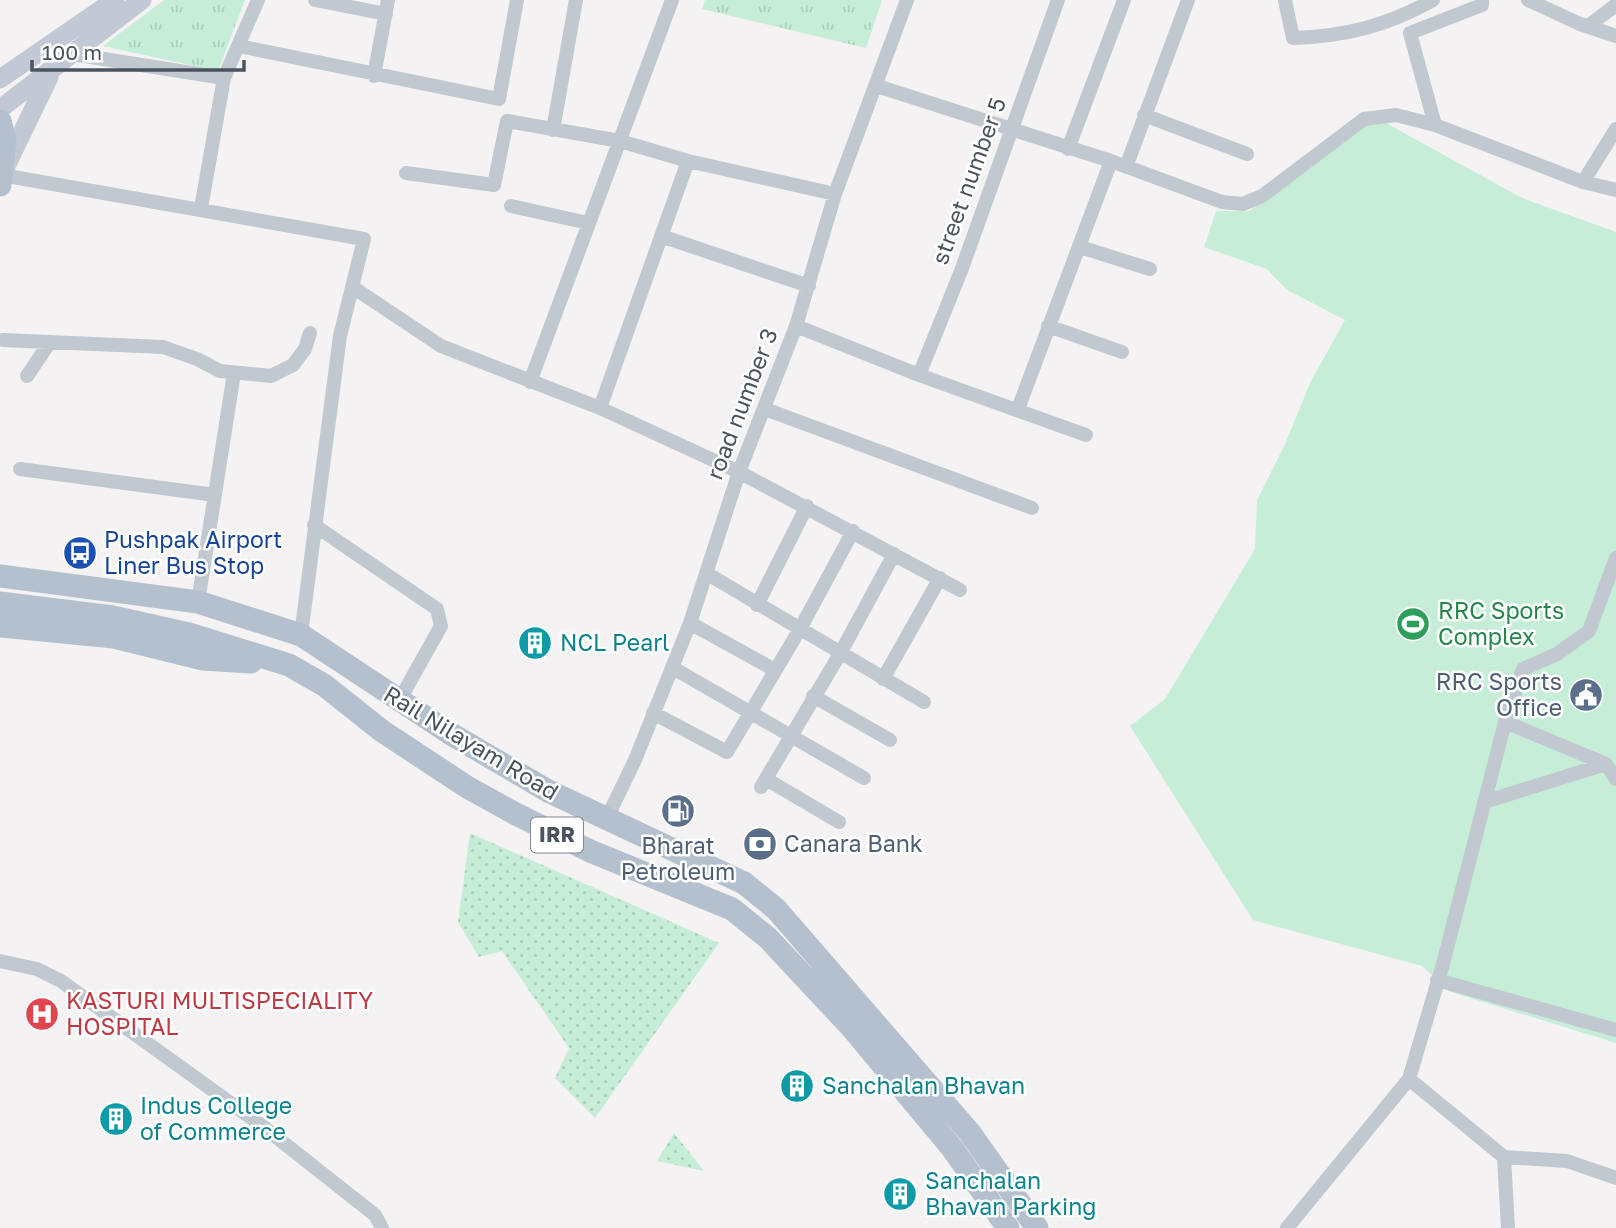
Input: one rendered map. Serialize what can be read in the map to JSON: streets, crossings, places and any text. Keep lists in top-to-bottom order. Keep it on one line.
{"streets":{"main road":["Rail Nilayam Road","IRR"],"street":["street number 5","road number 3"]},"crossings":[["road number 3","Rail Nilayam Road"],["Rail Nilayam Road","IRR"]],"places":{"bus stop":["Pushpak Airport Liner Bus Stop"],"sports":["RRC Sports Complex"],"building":["NCL Pearl","Sanchalan Bhavan","Indus College of Commerce","Sanchalan Bhavan Parking"],"public building":["RRC Sports Office"],"fuel station":["Bharat Petroleum"],"bank":["Canara Bank"],"hospital":["KASTURI MULTISPECIALITY HOSPITAL"]},"scale_bar":"100 m"}
